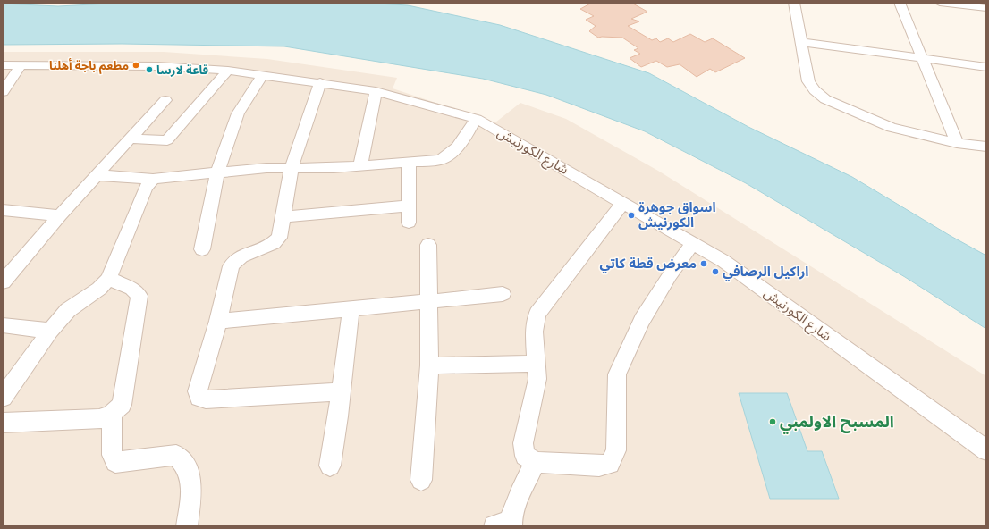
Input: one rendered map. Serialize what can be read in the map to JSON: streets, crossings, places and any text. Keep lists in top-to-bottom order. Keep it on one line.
{"streets":{"street":["شارع الكورنيش"]},"places":["مطعم باجة أهلنا","قاعة لارسا","اسواق جوهرة الكورنيش","معرض قطة كاتي","اراكيل الرصافي","المسبح الاولمبي"]}
